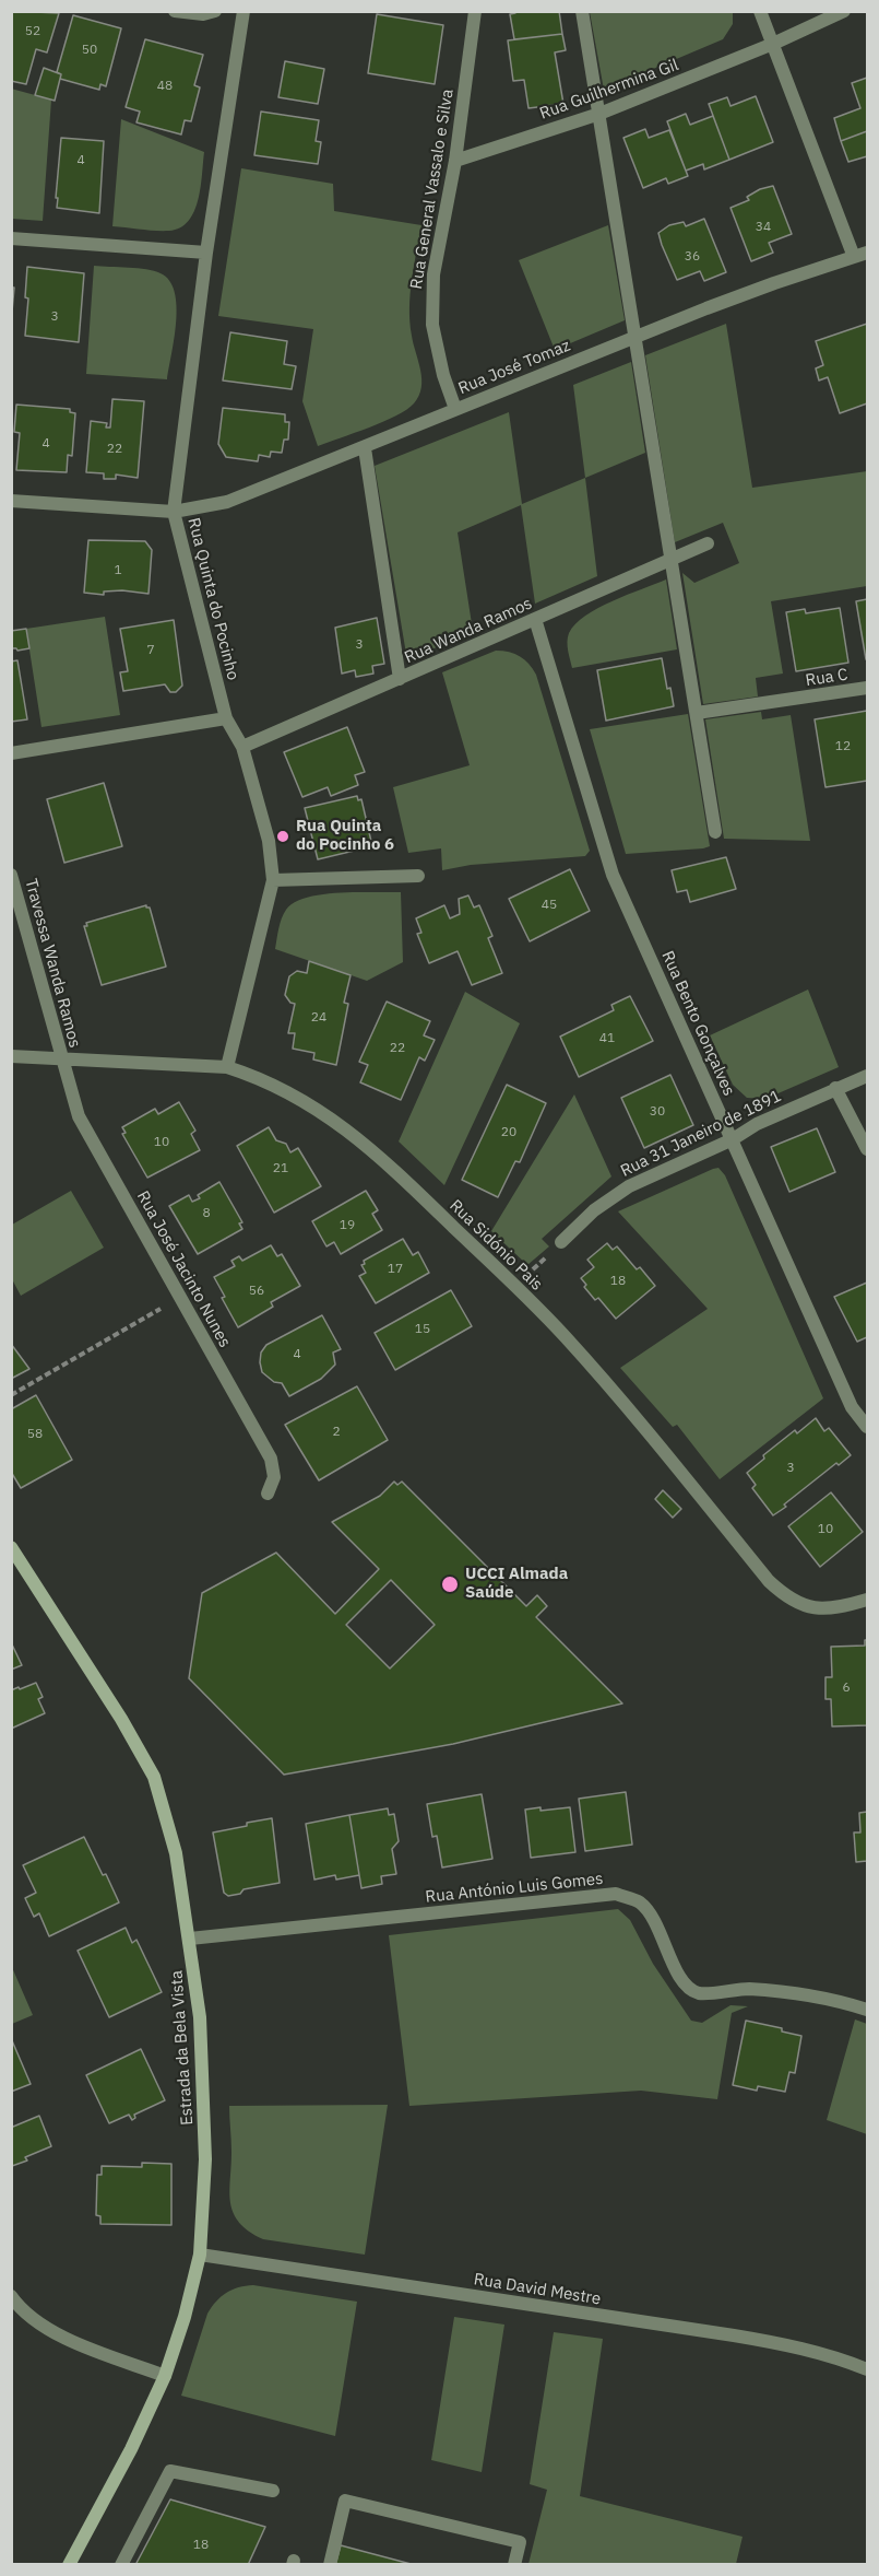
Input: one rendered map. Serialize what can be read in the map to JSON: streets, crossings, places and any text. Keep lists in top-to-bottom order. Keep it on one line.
{"streets":{"street":["Rua Guilhermina Gil","Rua General Vassalo e Silva","Rua José Tomaz","Rua Quinta do Pocinho","Rua Wanda Ramos","Rua C","Travessa Wanda Ramos","Rua Bento Gonçalves","Rua 31 Janeiro de 1891","Rua Sidónio Pais","Rua José Jacinto Nunes","Rua António Luis Gomes","Estrada da Bela Vista","Rua David Mestre"]},"crossings":[["Rua Guilhermina Gil","Rua General Vassalo e Silva"],["Rua General Vassalo e Silva","Rua José Tomaz"],["Rua José Tomaz","Rua Quinta do Pocinho"],["Rua Quinta do Pocinho","Rua Wanda Ramos"],["Rua Quinta do Pocinho","Rua Sidónio Pais"],["Rua Wanda Ramos","Rua Bento Gonçalves"],["Travessa Wanda Ramos","Rua Sidónio Pais"],["Travessa Wanda Ramos","Rua José Jacinto Nunes"],["Rua Bento Gonçalves","Rua 31 Janeiro de 1891"],["Rua Sidónio Pais","Rua José Jacinto Nunes"],["Rua António Luis Gomes","Estrada da Bela Vista"],["Estrada da Bela Vista","Rua David Mestre"]],"places":["Rua Quinta do Pocinho 6","UCCI Almada Saúde"],"house_numbers":["52","50","48","4","34","36","3","4","22","1","3","7","12","45","24","41","22","30","20","10","21","8","19","17","18","56","15","4","2","58","3","10","6","18"]}
